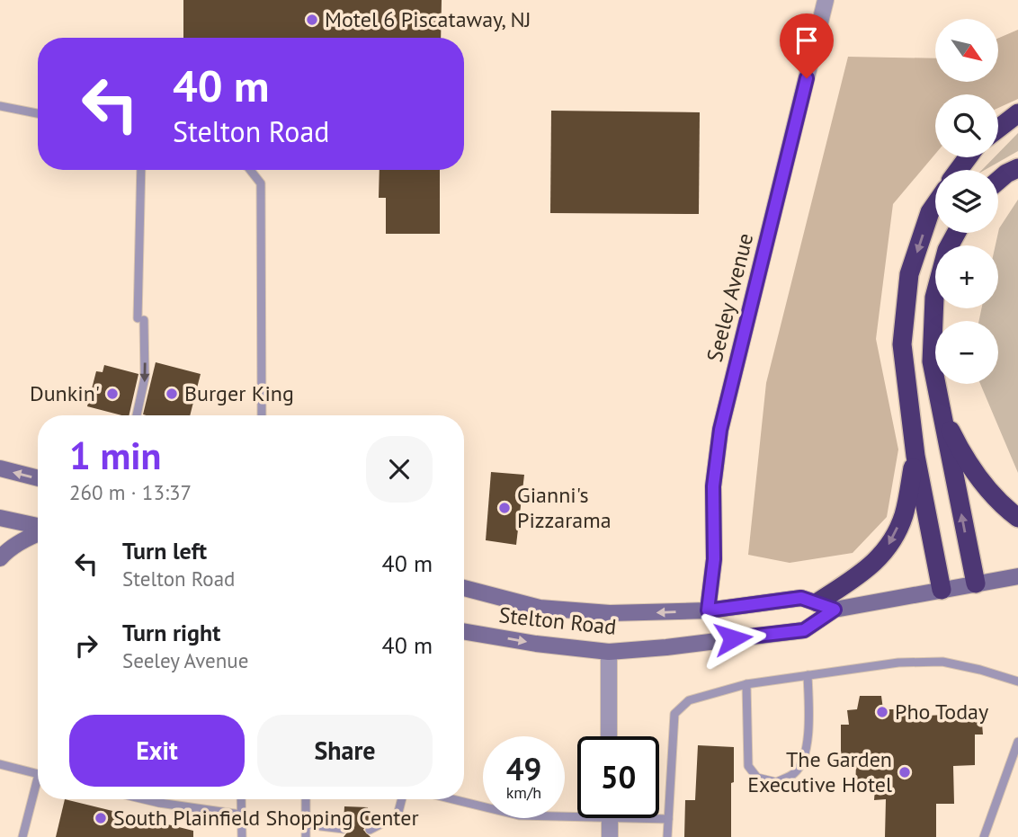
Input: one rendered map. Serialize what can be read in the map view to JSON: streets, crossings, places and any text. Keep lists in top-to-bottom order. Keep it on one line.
{"streets":{"main road":["Stelton Road"],"street":["Seeley Avenue"]},"crossings":[["Seeley Avenue","Stelton Road"]],"places":["Motel 6 Piscataway, NJ","Dunkin'","Burger King","Gianni's Pizzarama","Pho Today","The Garden Executive Hotel","South Plainfield Shopping Center"],"north":"bottom right","page":{"map_buttons":["+","−"],"turn":["40 m","Stelton Road"],"heading":["1 min","260 m · 13:37"],"list":[{"name":"Turn left","note":"Stelton Road","value":"40 m"},{"name":"Turn right","note":"Seeley Avenue","value":"40 m"}],"buttons":["Exit","Share"],"speed":"49 km/h","limit":"50"}}
